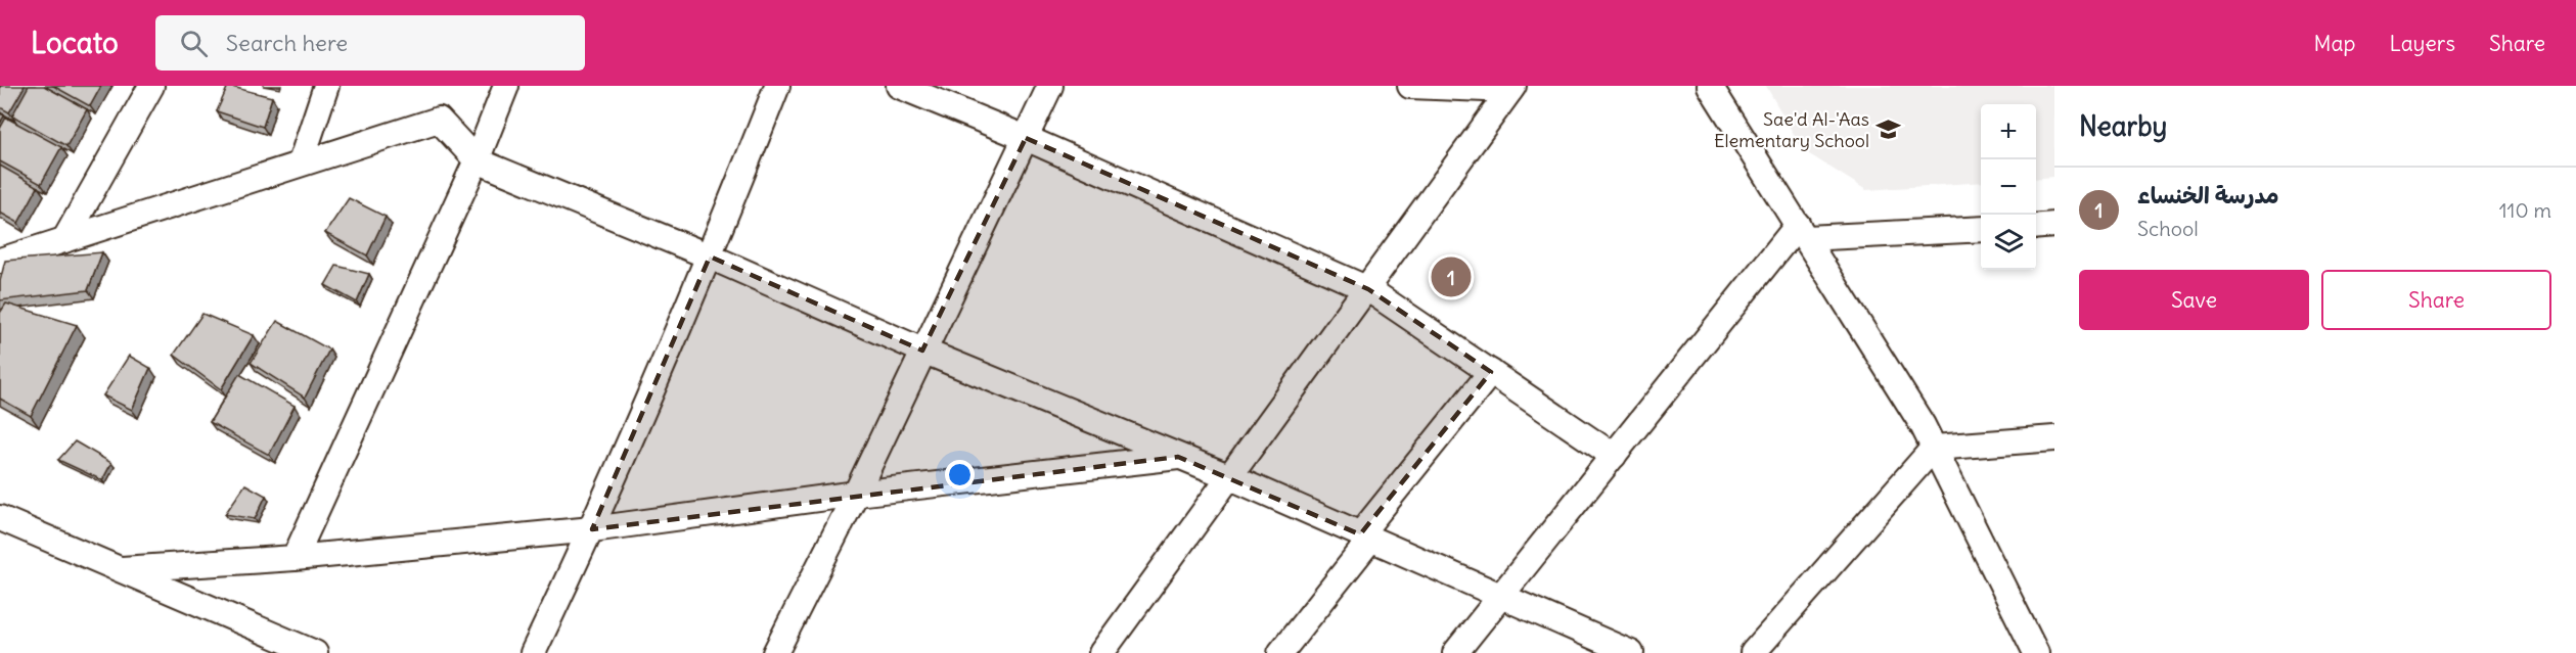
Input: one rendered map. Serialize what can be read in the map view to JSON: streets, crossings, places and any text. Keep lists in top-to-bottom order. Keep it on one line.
{"places":{"school or university":["Sae'd Al-'Aas Elementary School"]},"page":{"header":"Locato","search":"Search here","nav":["Map","Layers","Share"],"heading":"Nearby","map_buttons":["+","−"],"list":[{"mark":"1","name":"مدرسة الخنساء","note":"School","value":"110 m"}],"buttons":["Save","Share"],"pins":"1"}}
